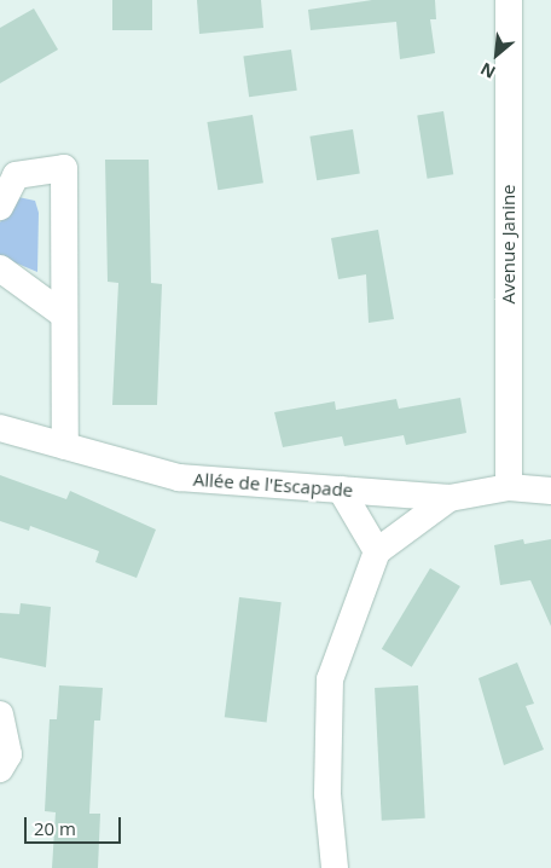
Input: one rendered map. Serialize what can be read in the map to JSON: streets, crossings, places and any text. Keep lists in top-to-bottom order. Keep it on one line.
{"streets":{"street":["Avenue Janine","Allée de l'Escapade"]},"crossings":[["Avenue Janine","Allée de l'Escapade"]],"scale_bar":"20 m","north":"bottom left"}
